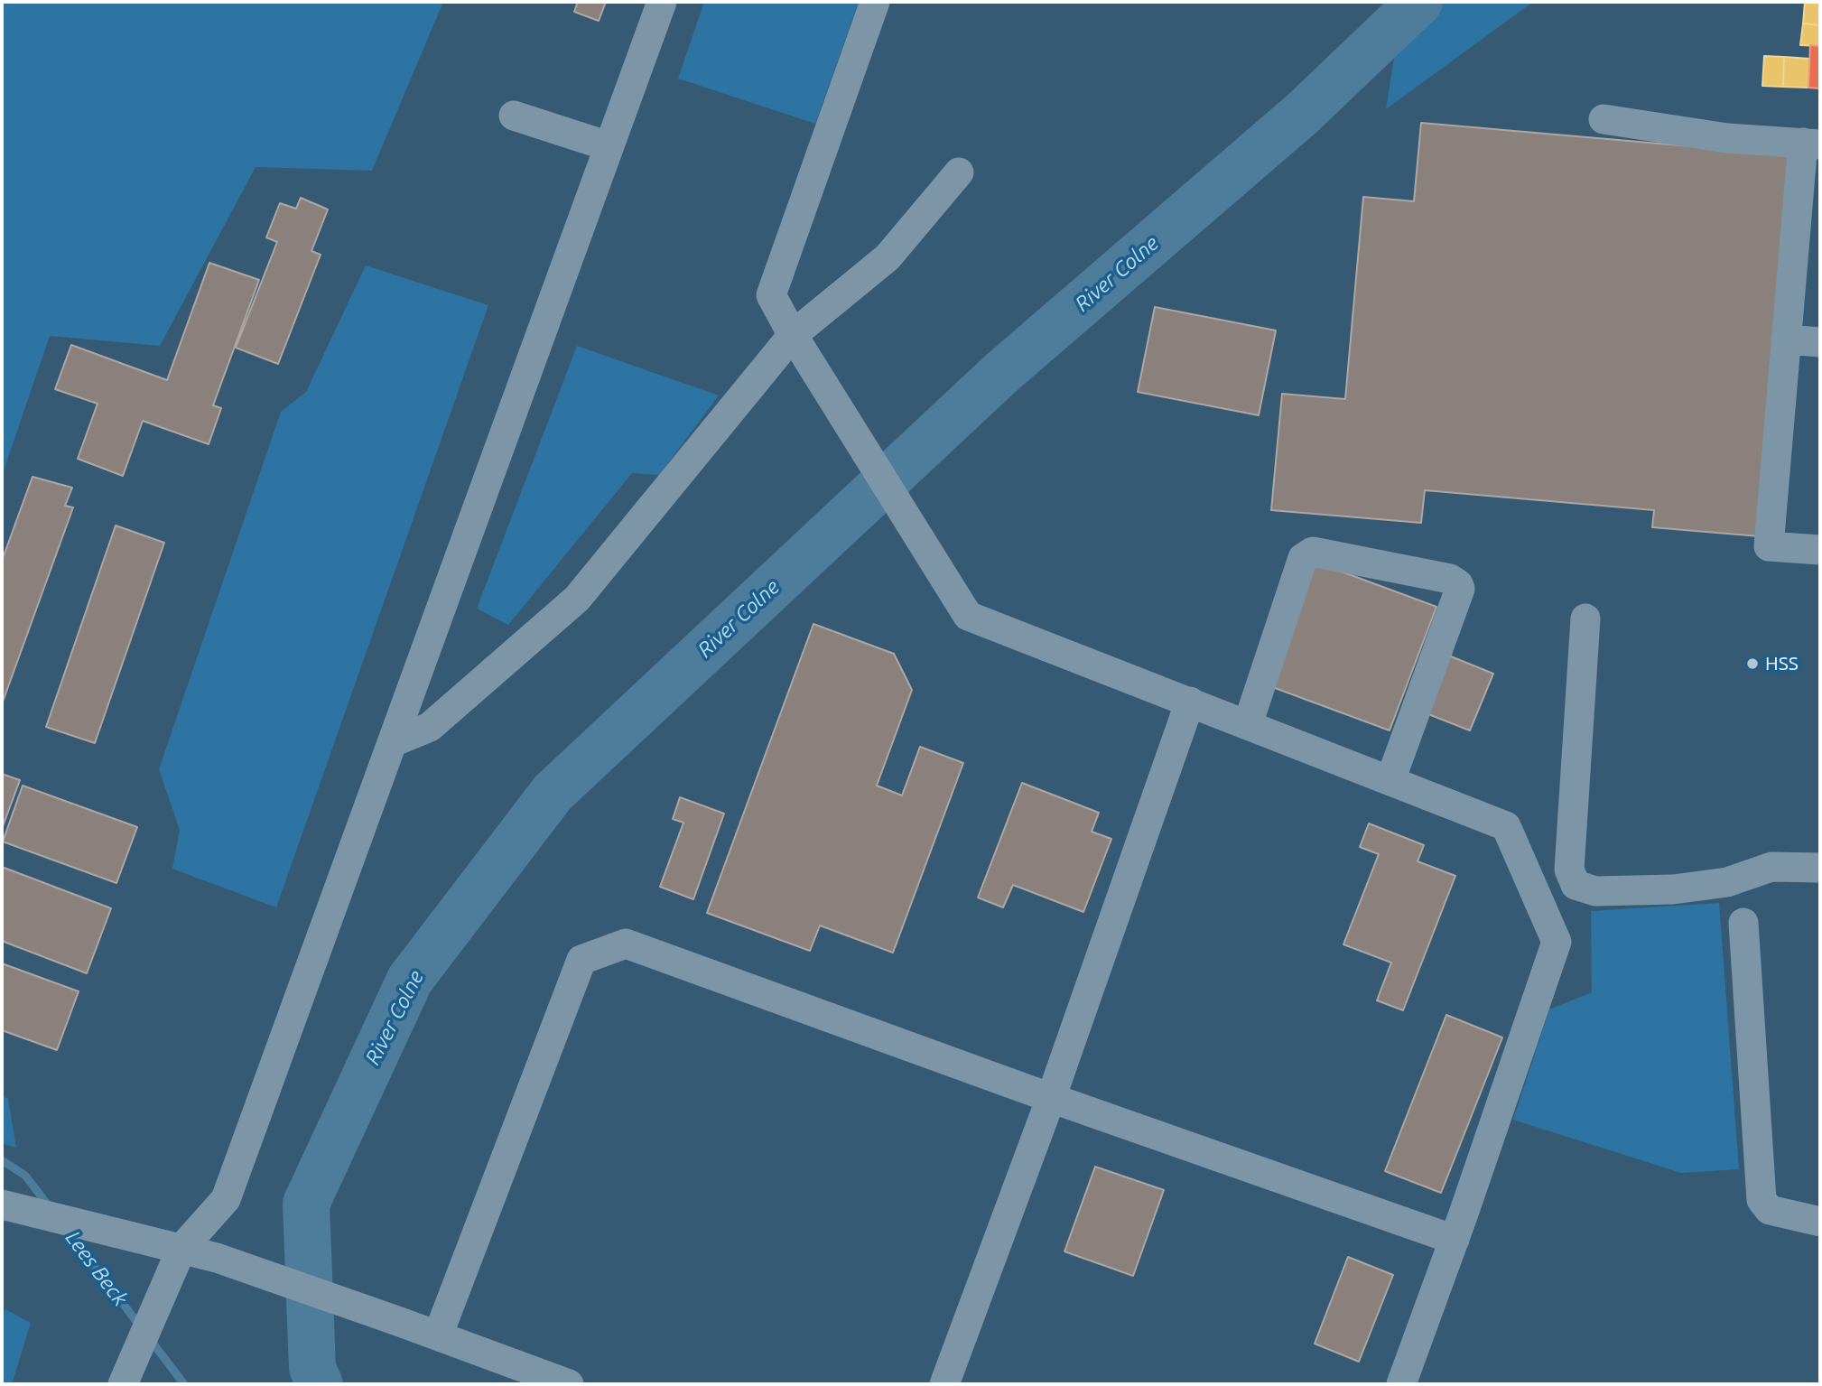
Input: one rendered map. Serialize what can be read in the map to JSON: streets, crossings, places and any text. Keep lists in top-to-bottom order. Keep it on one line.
{"water":["River Colne","Lees Beck"],"places":["HSS"]}
